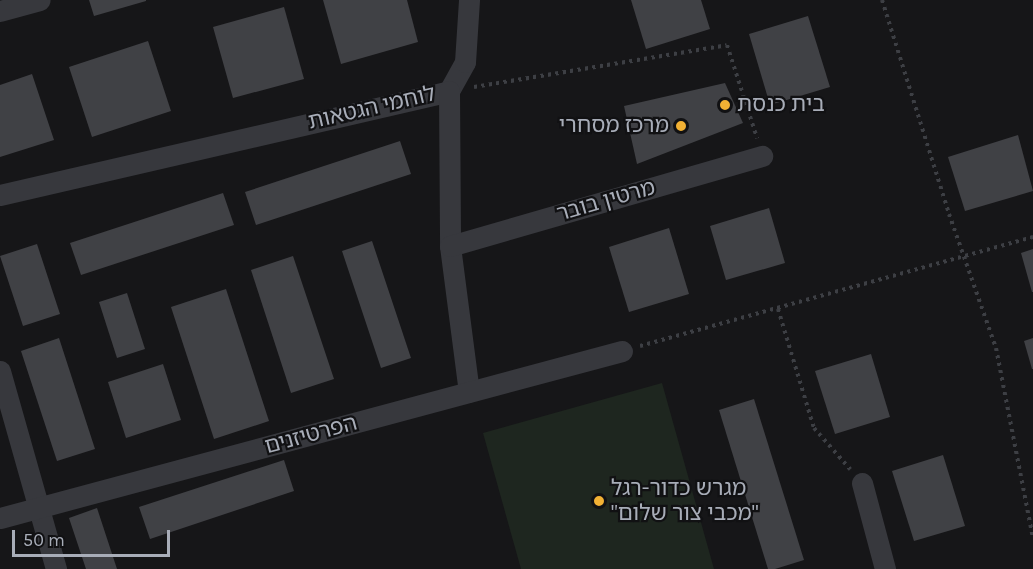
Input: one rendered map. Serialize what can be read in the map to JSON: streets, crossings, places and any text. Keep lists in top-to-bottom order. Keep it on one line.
{"streets":{"street":["לוחמי הגטאות","מרטין בובר","הפרטיזנים"]},"crossings":[["לוחמי הגטאות","מרטין בובר"],["לוחמי הגטאות","הפרטיזנים"]],"places":["בית כנסת","מרכז מסחרי","מגרש כדור-רגל \"מכבי צור שלום\""],"scale_bar":"50 m"}
